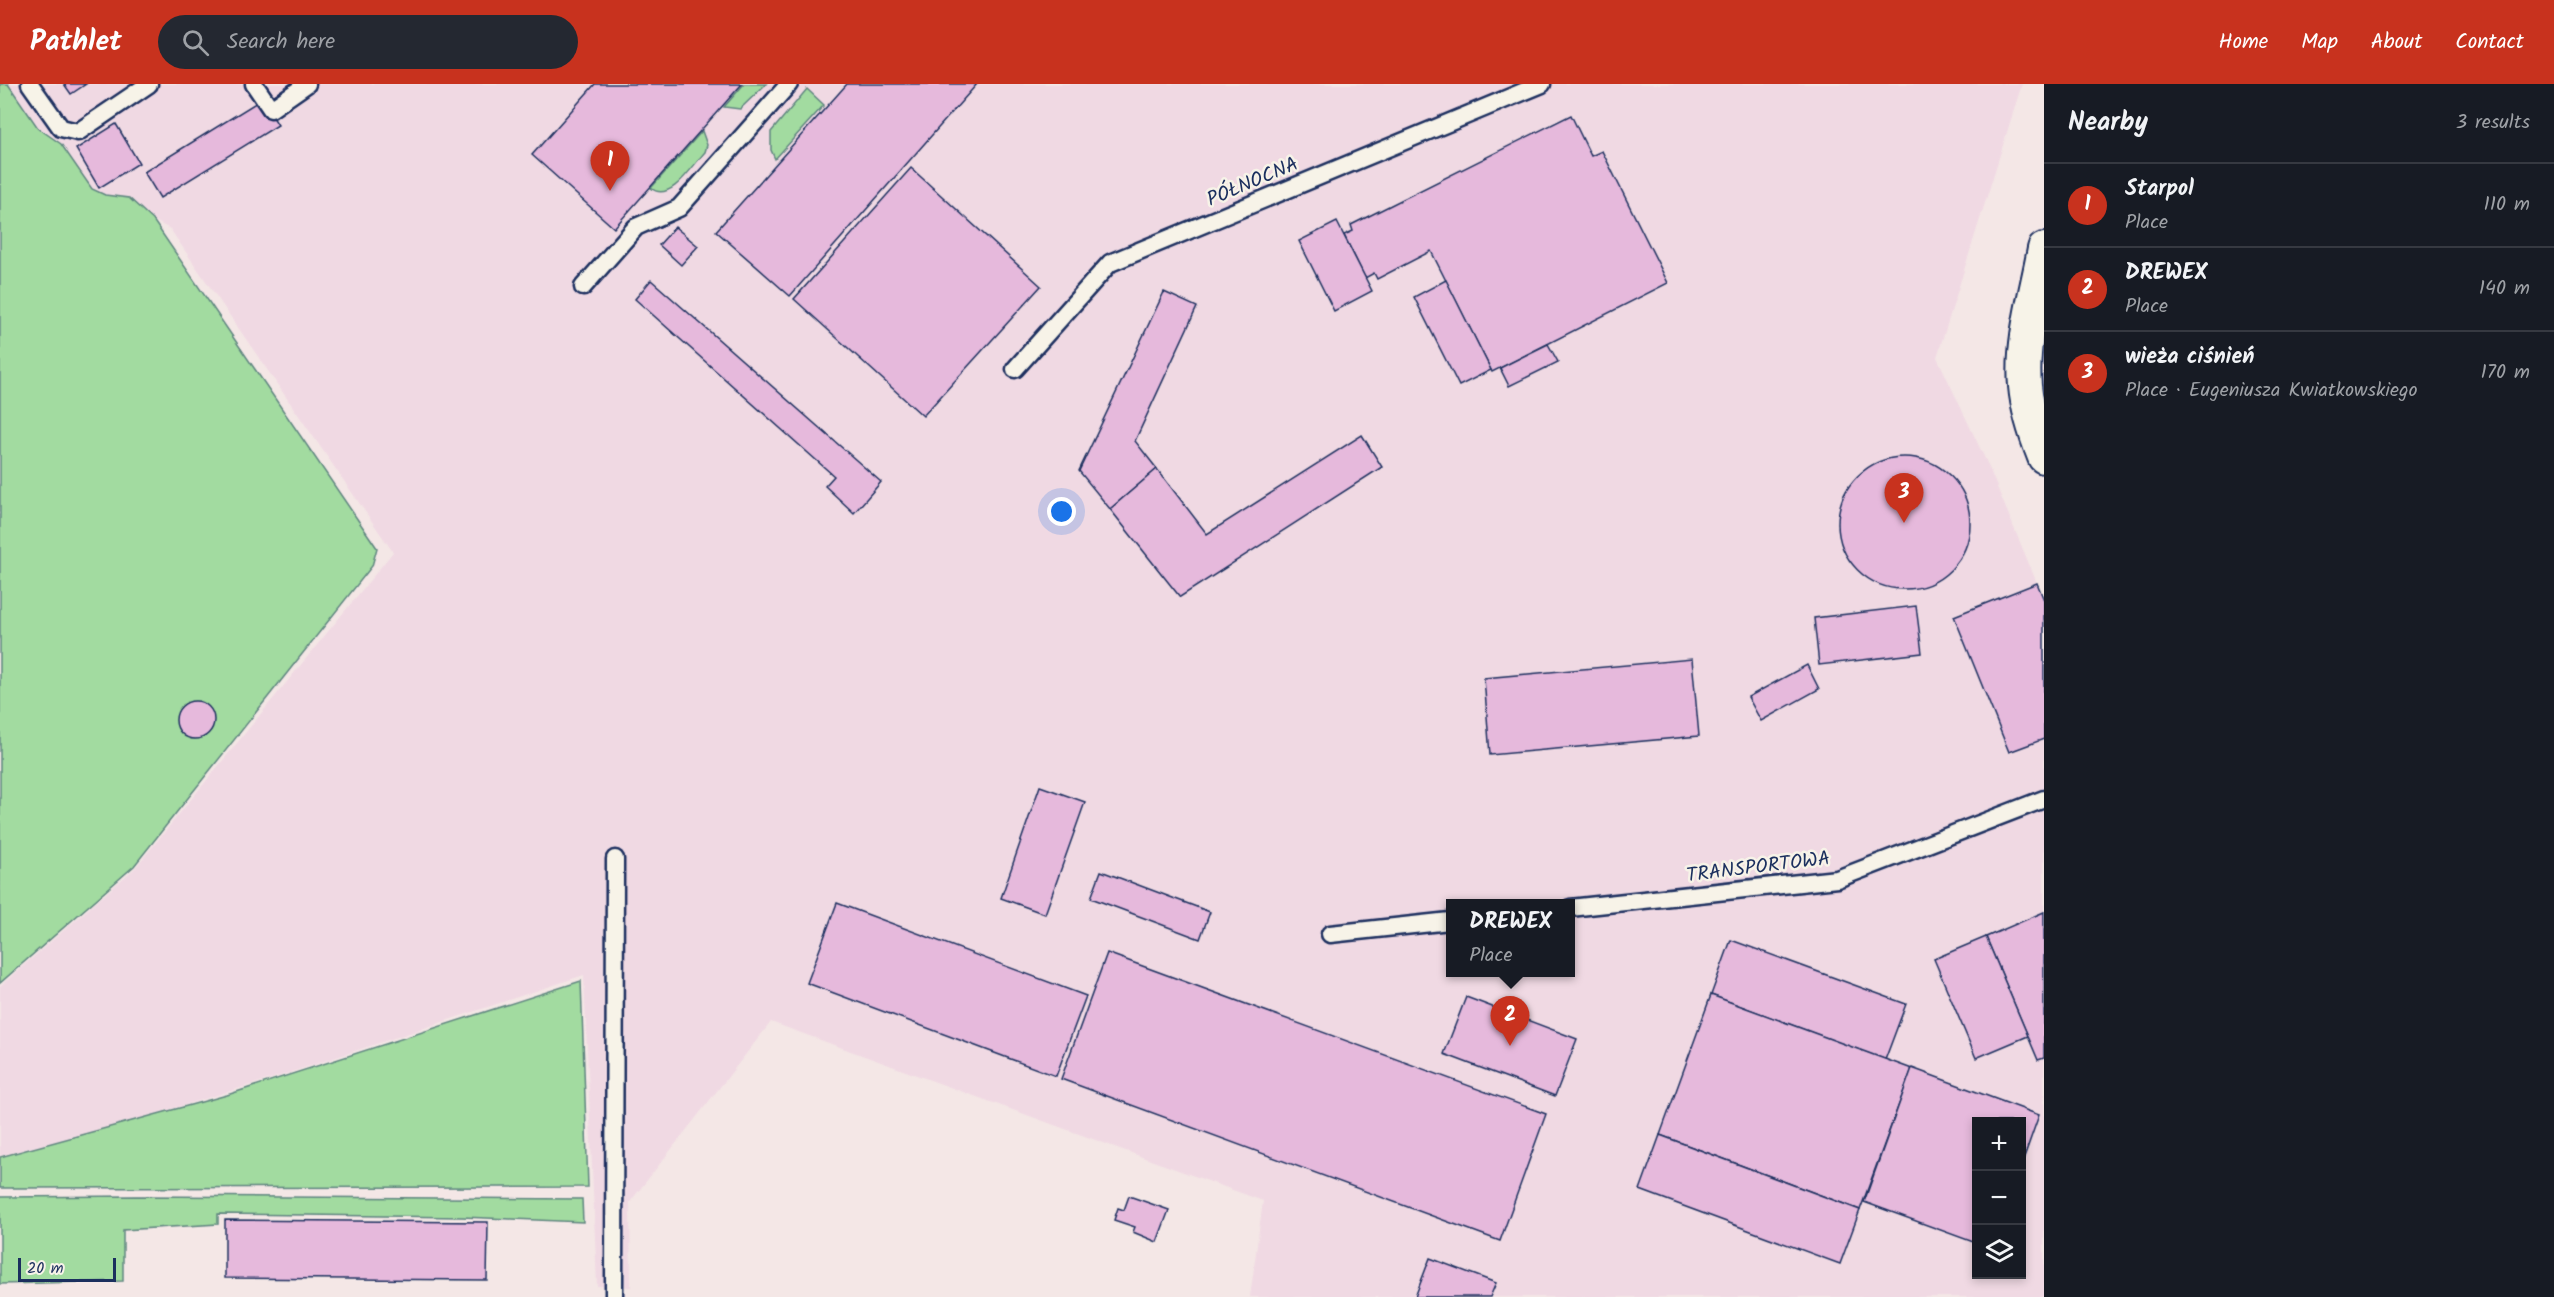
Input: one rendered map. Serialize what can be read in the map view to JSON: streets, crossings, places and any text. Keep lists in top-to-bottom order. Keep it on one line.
{"streets":{"lane":["PÓŁNOCNA","TRANSPORTOWA"]},"scale_bar":"20 m","page":{"header":"Pathlet","search":"Search here","nav":["Home","Map","About","Contact"],"heading":["Nearby","3 results"],"pins":["1","3","2"],"list":[{"mark":"1","name":"Starpol","note":"Place","value":"110 m"},{"mark":"2","name":"DREWEX","note":"Place","value":"140 m"},{"mark":"3","name":"wieża ciśnień","note":"Place · Eugeniusza Kwiatkowskiego","value":"170 m"}],"popup":["DREWEX","Place"],"map_buttons":["+","−"],"scale":"20 m"}}
